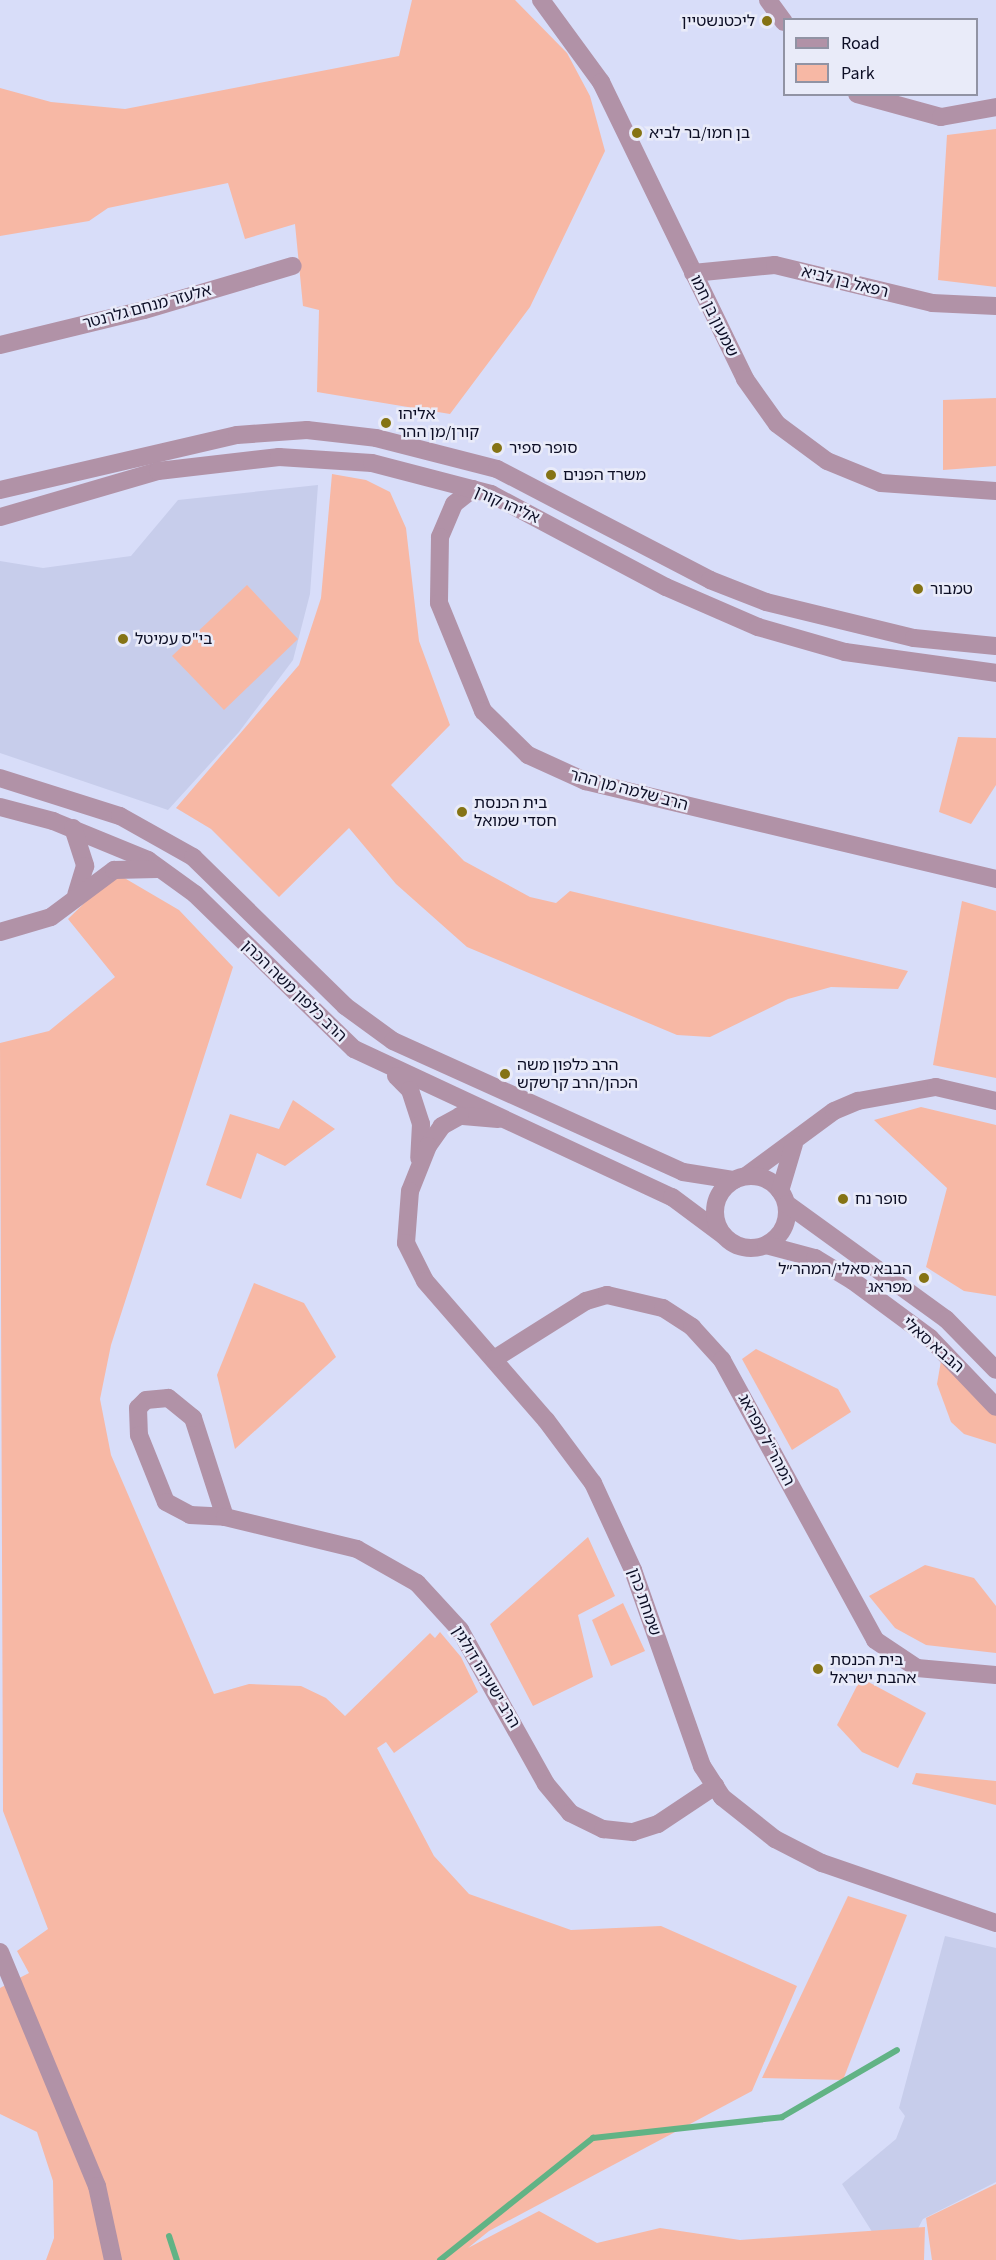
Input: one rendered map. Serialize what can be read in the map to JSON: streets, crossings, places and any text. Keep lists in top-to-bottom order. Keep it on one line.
{"streets":{"street":["רפאל בן לביא","אלעזר מנחם גלרנטר","שמעון בן חמו","אליהו קורן","הרב שלמה מן ההר","הרב כלפון משה הכהן","הבבא סאלי","המהר\"ל מפראג","שמחת כהן","הרב ישעיהו דולגין"]},"crossings":[["רפאל בן לביא","שמעון בן חמו"],["אליהו קורן","הרב שלמה מן ההר"],["הרב כלפון משה הכהן","הבבא סאלי"],["המהר\"ל מפראג","שמחת כהן"],["שמחת כהן","הרב ישעיהו דולגין"]],"places":["ליכטנשטיין","בן חמו/בר לביא","אליהו קורן/מן ההר","סופר ספיר","משרד הפנים","טמבור","בי\"ס עמיטל","בית הכנסת חסדי שמואל","הרב כלפון משה הכהן/הרב קרשקש","סופר נח","הבבא סאלי/המהר״ל מפראג","בית הכנסת אהבת ישראל"],"legend":["Road","Park"]}
